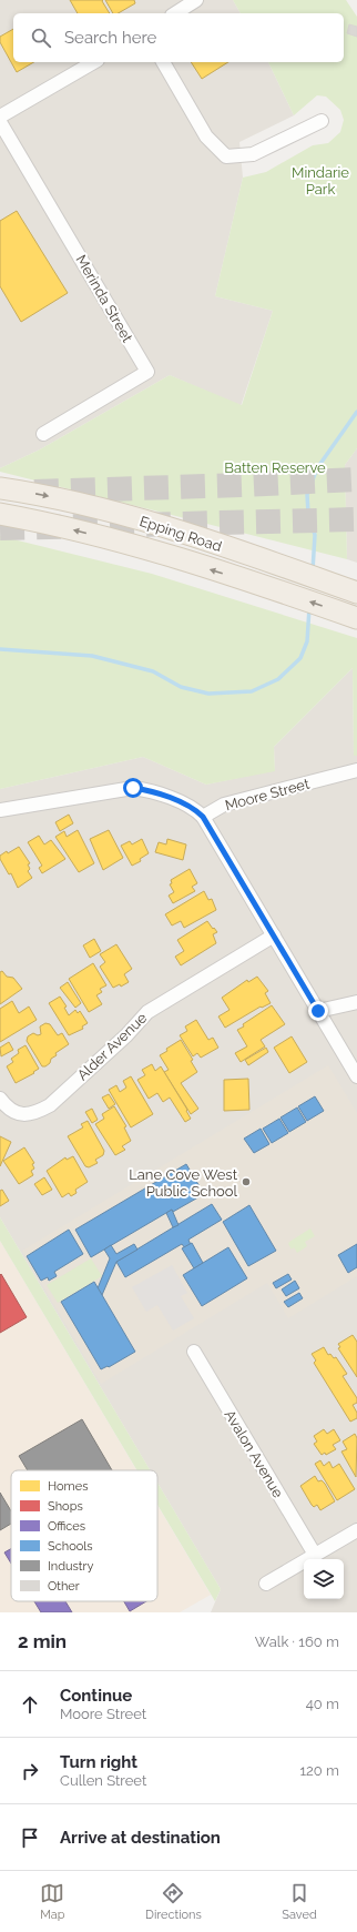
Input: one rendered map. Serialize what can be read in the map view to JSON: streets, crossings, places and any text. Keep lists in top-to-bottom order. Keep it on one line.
{"streets":{"main road":["Epping Road"],"street":["Merinda Street","Moore Street","Alder Avenue","Avalon Avenue"]},"parks":["Mindarie Park","Batten Reserve"],"places":["Lane Cove West Public School"],"legend":["Homes","Shops","Offices","Schools","Industry","Other"],"page":{"search":"Search here","heading":["2 min","Walk · 160 m"],"list":[["Continue","Moore Street","40 m"],["Turn right","Cullen Street","120 m"],"Arrive at destination"],"nav":["Map","Directions","Saved"]}}
